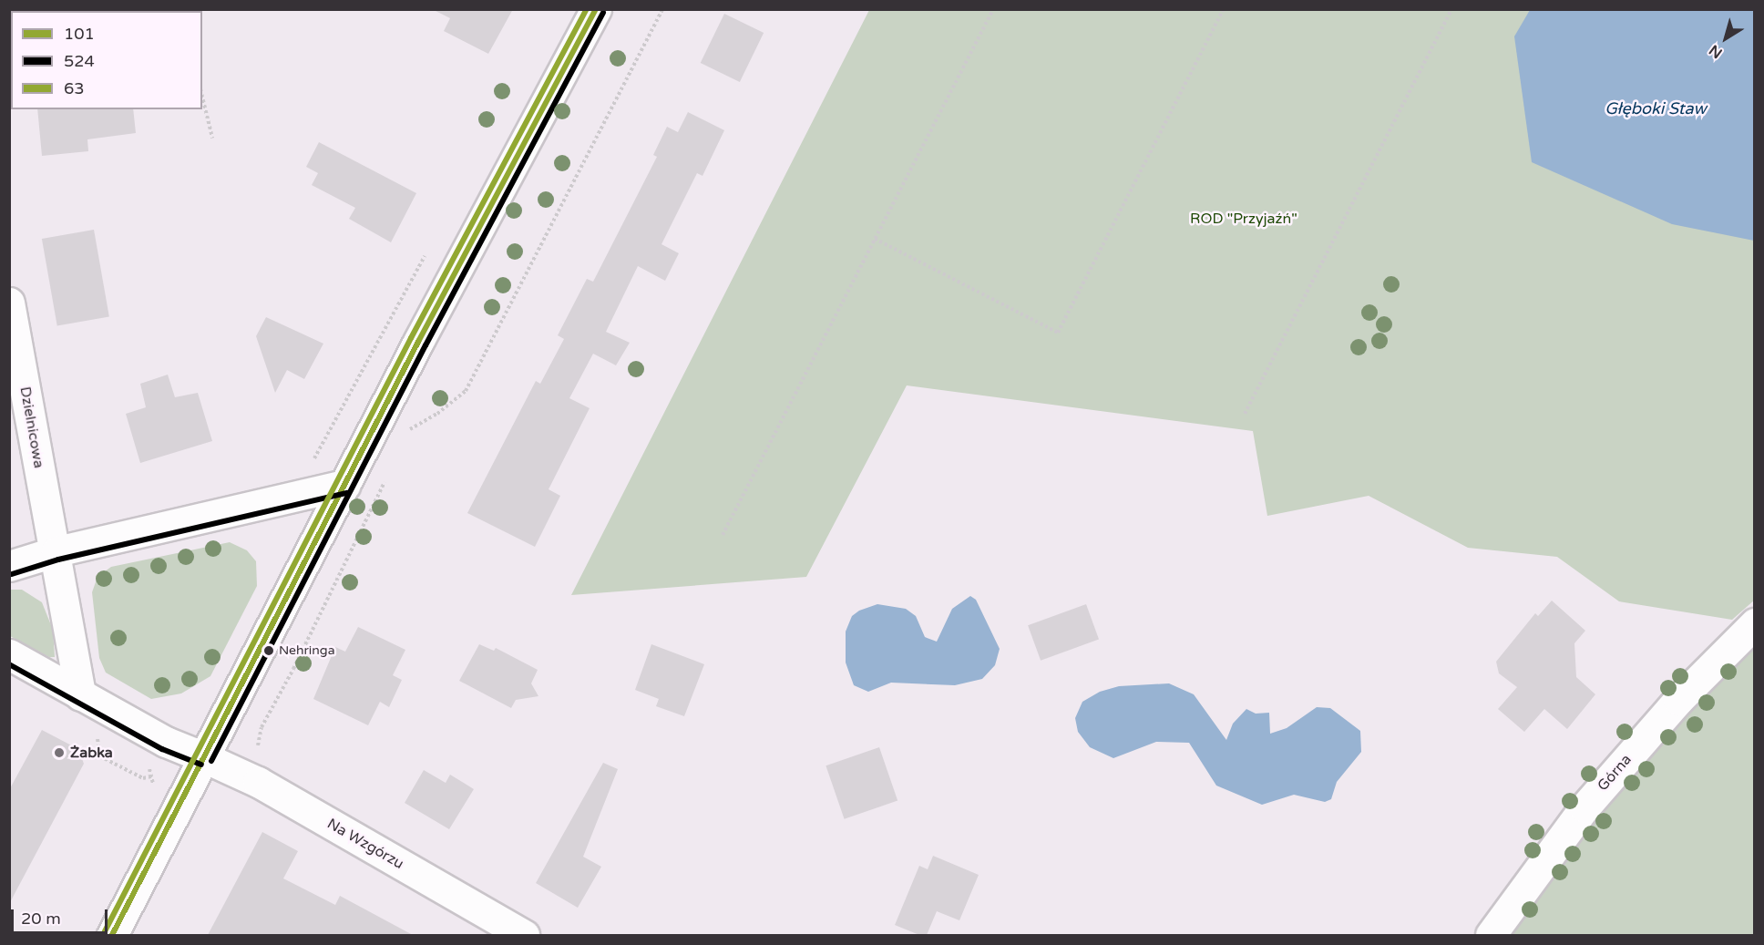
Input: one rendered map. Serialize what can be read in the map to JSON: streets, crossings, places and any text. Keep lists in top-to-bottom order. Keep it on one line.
{"streets":{"street":["Dzielnicowa","Górna","Na Wzgórzu"]},"crossings":[["Dzielnicowa","Na Wzgórzu"]],"water":["Głęboki Staw"],"parks":["ROD \"Przyjaźń\""],"places":["Nehringa","Żabka"],"lines":["transit line 101","transit line 63","transit line 524"],"legend":["101","524","63"],"scale_bar":"20 m","north":"bottom left"}
